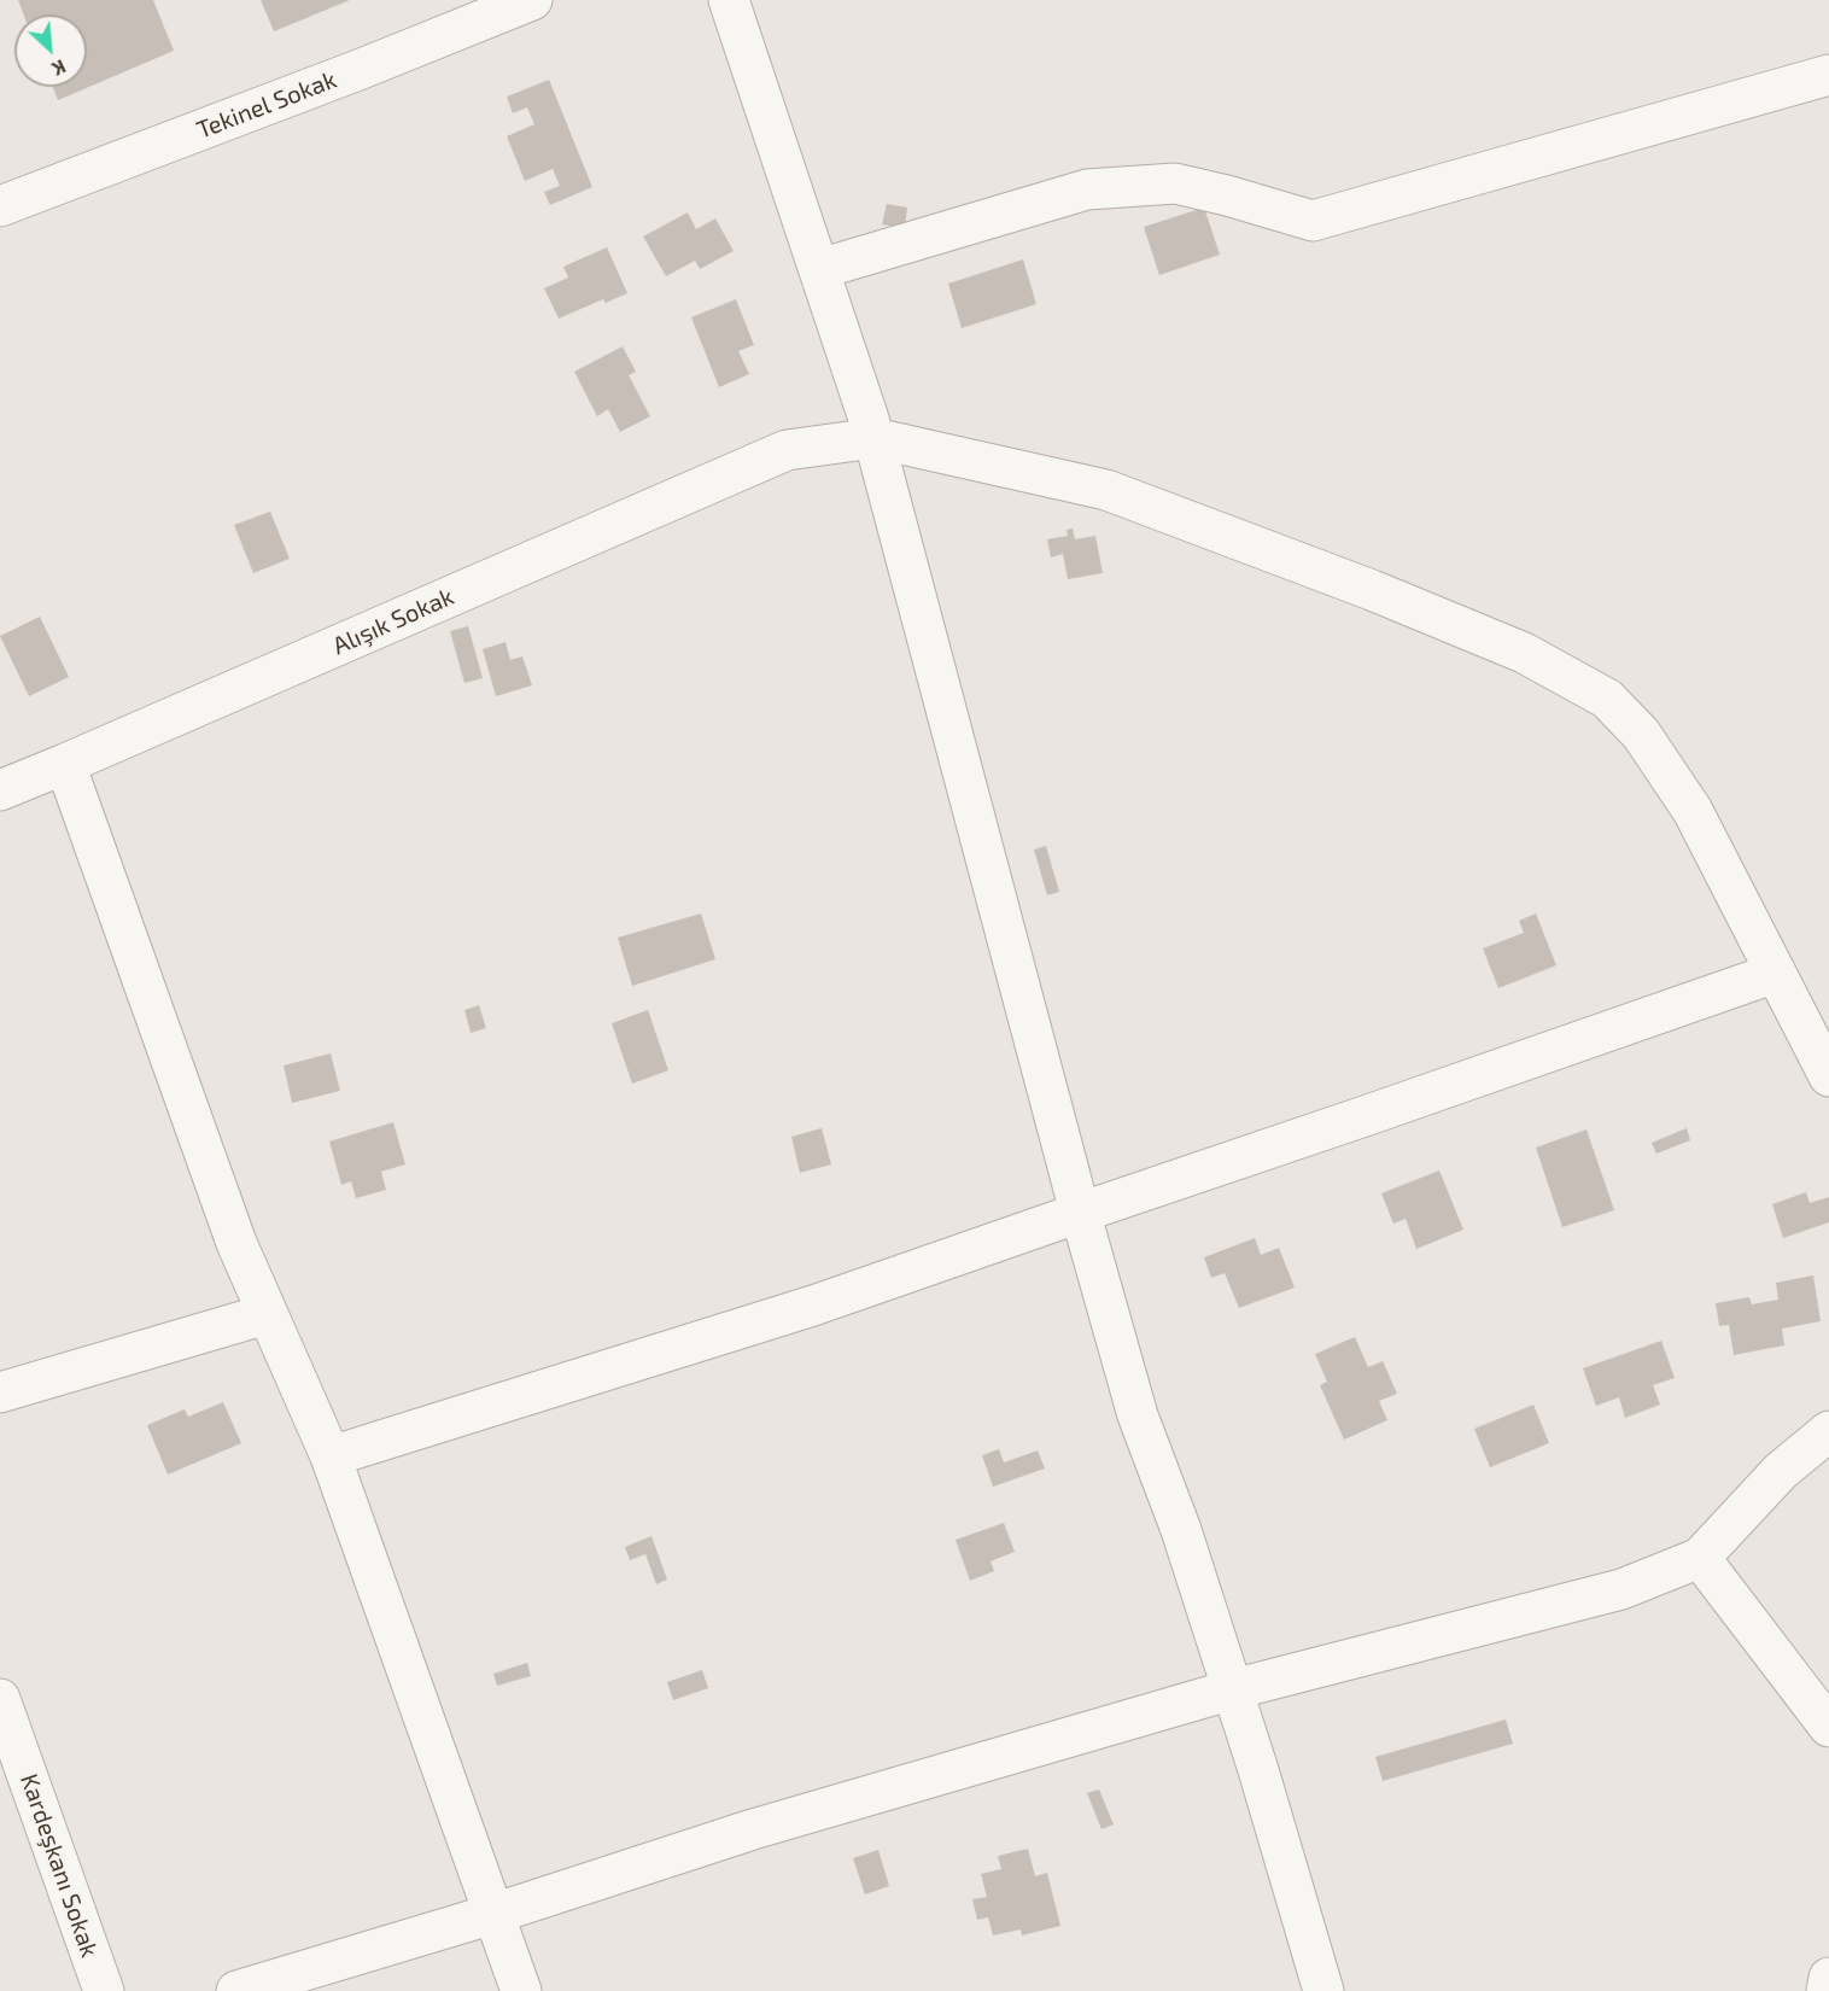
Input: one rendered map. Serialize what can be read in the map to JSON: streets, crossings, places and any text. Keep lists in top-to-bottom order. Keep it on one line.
{"streets":{"street":["Tekinel Sokak","Alışık Sokak","Kardeşkanı Sokak"]},"north":"bottom right"}
